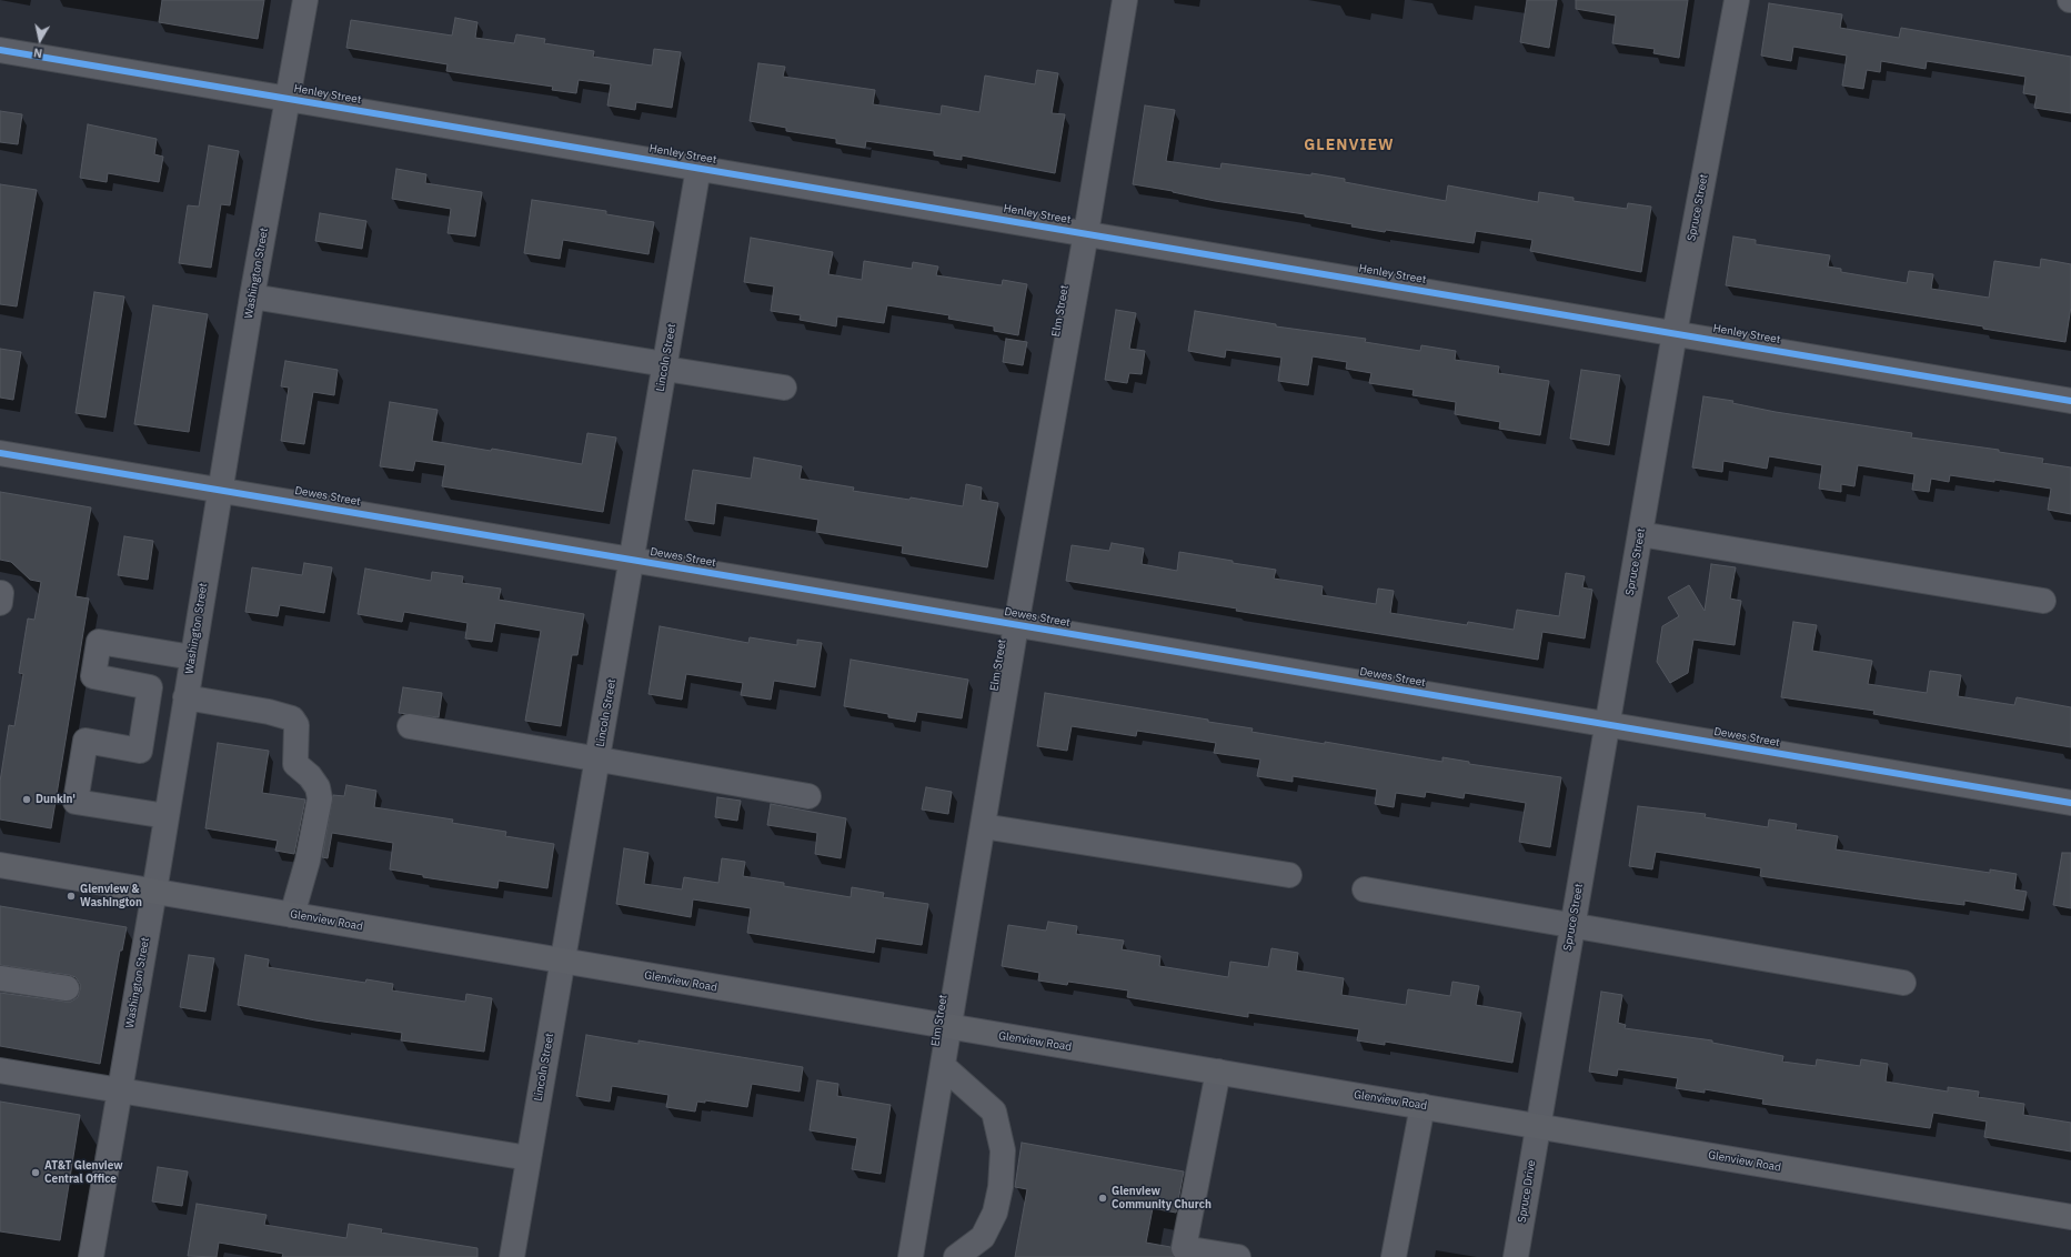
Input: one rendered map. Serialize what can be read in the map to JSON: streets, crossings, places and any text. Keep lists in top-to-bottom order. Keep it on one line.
{"streets":{"main road":["Glenview Road"],"street":["Henley Street","Spruce Street","Washington Street","Elm Street","Lincoln Street","Dewes Street","Spruce Drive"]},"crossings":[["Henley Street","Spruce Street"],["Henley Street","Washington Street"],["Henley Street","Elm Street"],["Henley Street","Lincoln Street"],["Spruce Street","Dewes Street"],["Spruce Street","Glenview Road"],["Spruce Street","Spruce Drive"],["Washington Street","Dewes Street"],["Washington Street","Glenview Road"],["Elm Street","Dewes Street"],["Elm Street","Glenview Road"],["Lincoln Street","Dewes Street"],["Lincoln Street","Glenview Road"],["Glenview Road","Spruce Drive"]],"districts":["GLENVIEW"],"places":["Dunkin'","Glenview & Washington","AT&T Glenview Central Office","Glenview Community Church"],"north":"bottom"}
